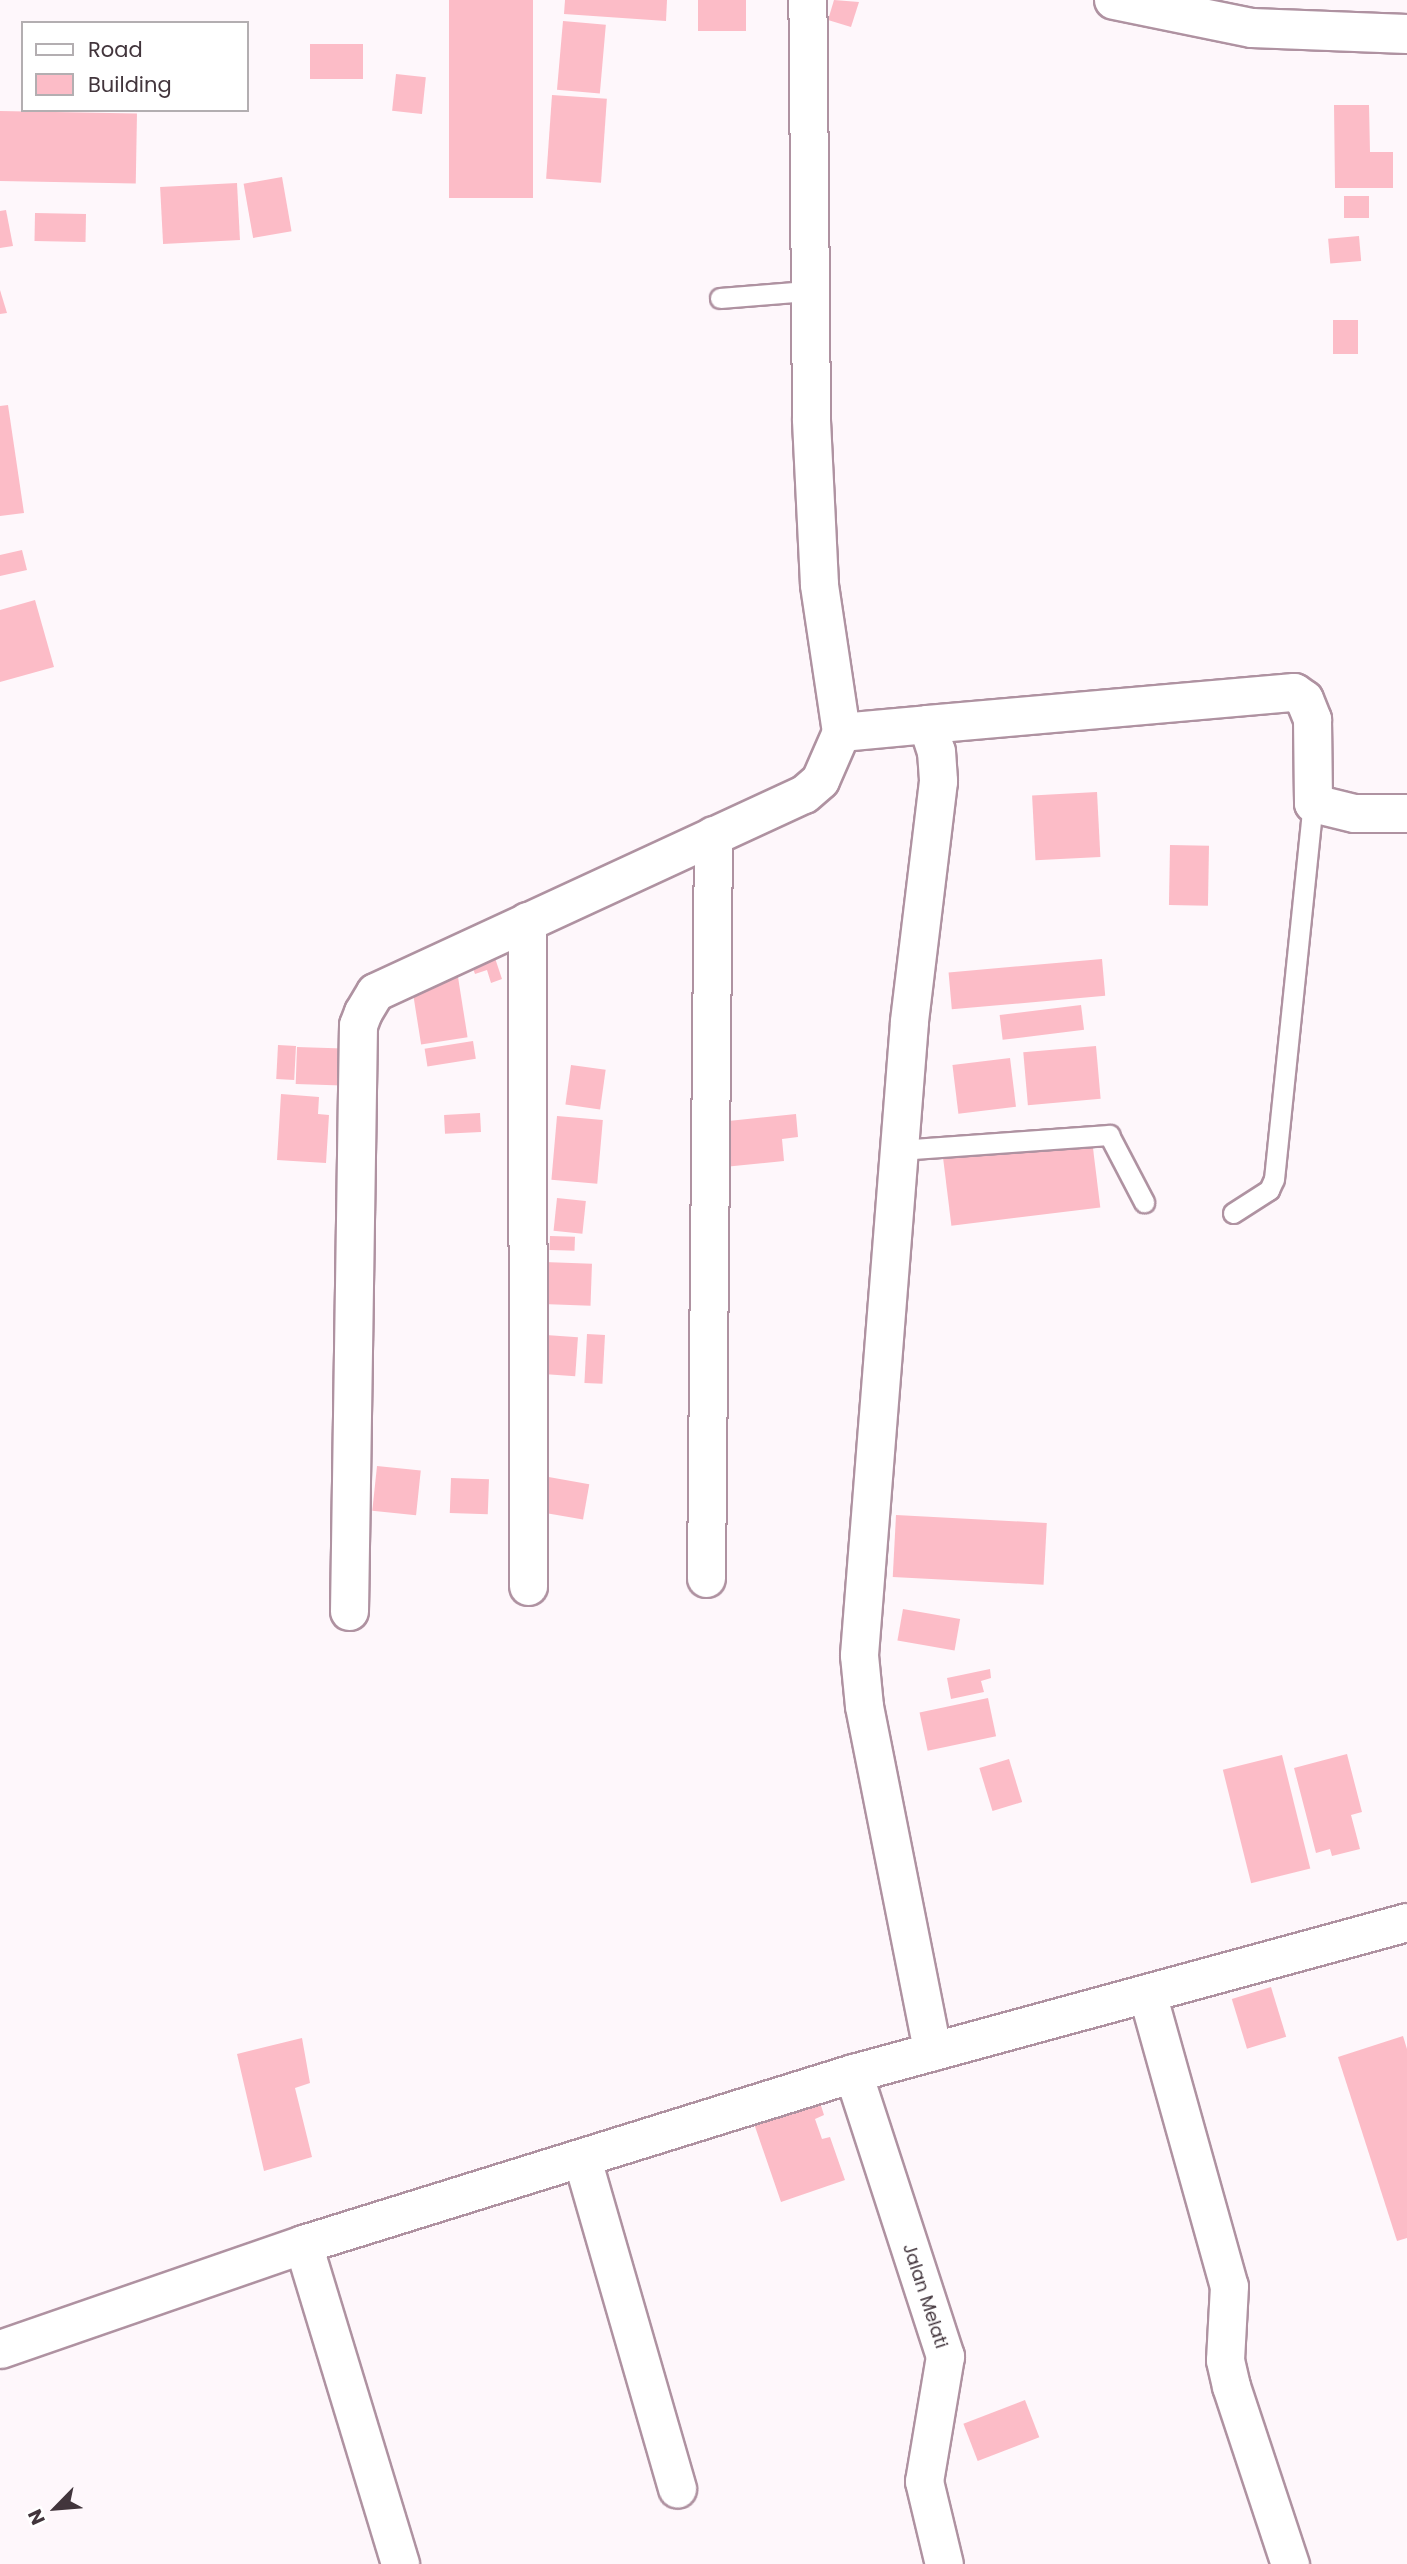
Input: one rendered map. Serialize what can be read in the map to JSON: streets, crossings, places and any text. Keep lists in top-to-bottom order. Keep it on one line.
{"streets":{"street":["Jalan Melati"]},"legend":["Road","Building"],"north":"bottom left"}
